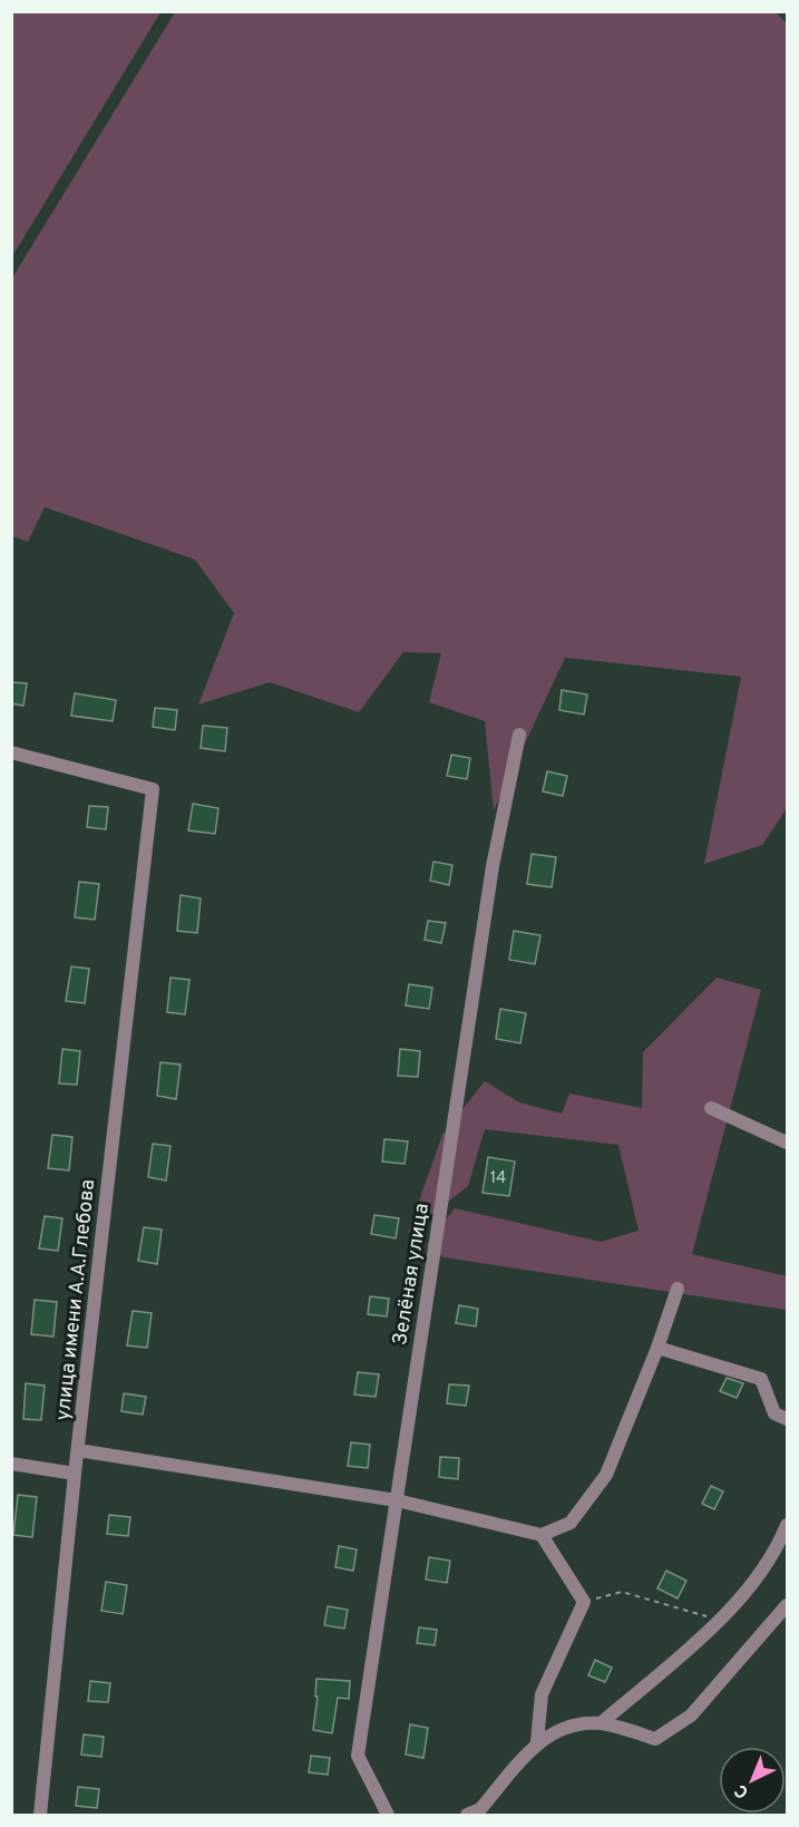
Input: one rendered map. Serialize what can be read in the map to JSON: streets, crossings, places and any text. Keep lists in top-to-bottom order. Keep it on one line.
{"streets":{"street":["Зелёная улица","улица имени А.А.Глебова"]},"house_numbers":["14"],"north":"bottom left"}
